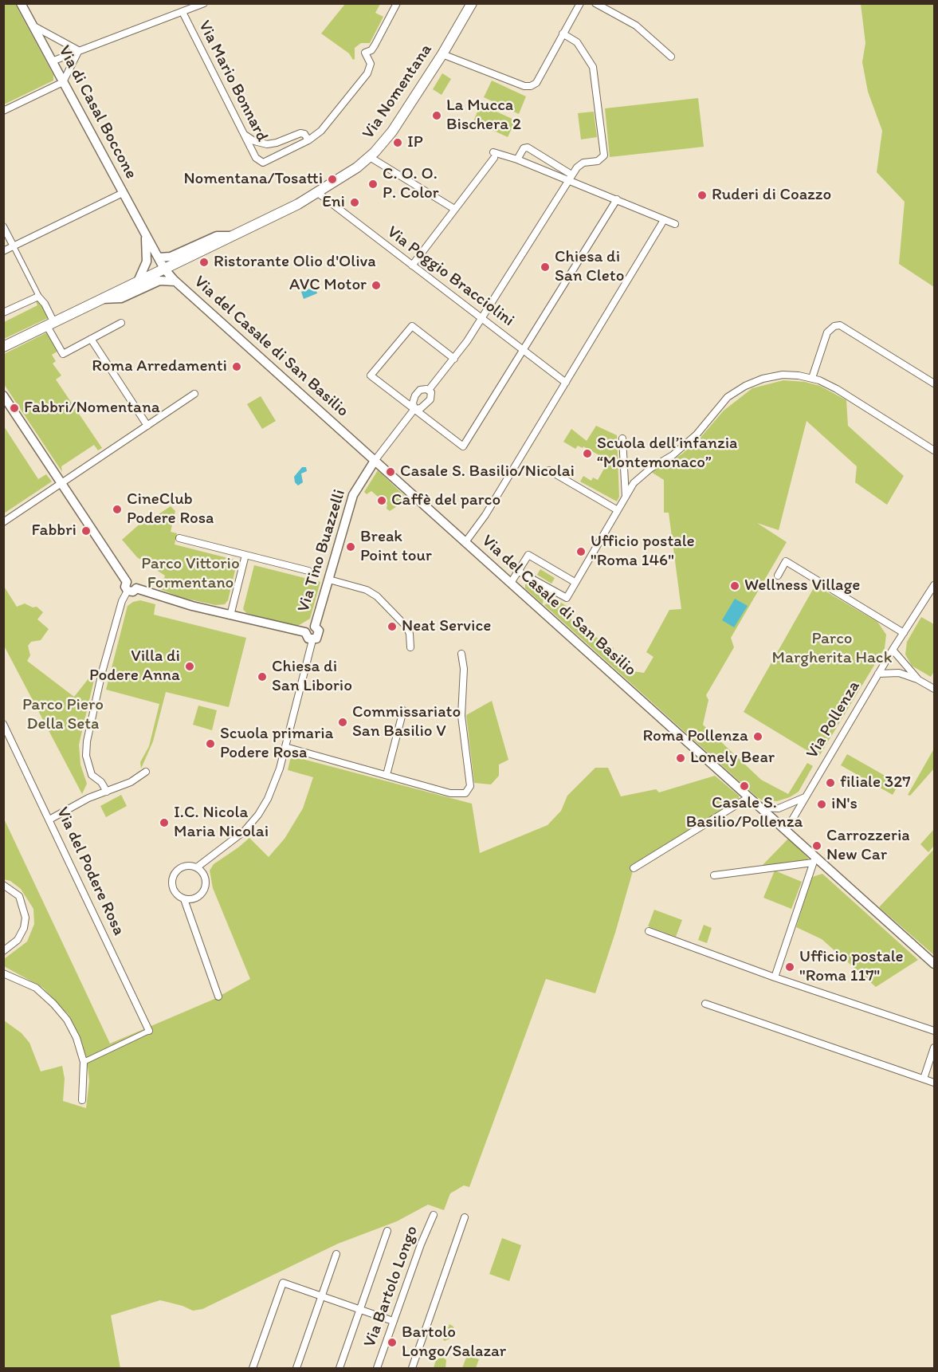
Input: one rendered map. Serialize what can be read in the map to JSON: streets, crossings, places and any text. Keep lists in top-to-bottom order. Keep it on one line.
{"streets":{"main road":["Via Nomentana"],"street":["Via Mario Bonnard","Via di Casal Boccone","Via Poggio Bracciolini","Via del Casale di San Basilio","Via Tino Buazzelli","Via Pollenza","Via del Podere Rosa","Via Bartolo Longo"]},"crossings":[["Via Nomentana","Via di Casal Boccone"],["Via Nomentana","Via Poggio Bracciolini"],["Via Nomentana","Via del Casale di San Basilio"],["Via di Casal Boccone","Via del Casale di San Basilio"],["Via del Casale di San Basilio","Via Tino Buazzelli"],["Via del Casale di San Basilio","Via Pollenza"]],"parks":["Parco Vittorio Formentano","Parco Margherita Hack","Parco Piero Della Seta"],"places":["La Mucca Bischera 2","IP","Nomentana/Tosatti","C. O. O. P. Color","Ruderi di Coazzo","Eni","Ristorante Olio d'Oliva","Chiesa di San Cleto","AVC Motor","Roma Arredamenti","Fabbri/Nomentana","Scuola dell’infanzia “Montemonaco”","Casale S. Basilio/Nicolai","Caffè del parco","CineClub Podere Rosa","Fabbri","Break Point tour","Ufficio postale \"Roma 146\"","Wellness Village","Neat Service","Villa di Podere Anna","Chiesa di San Liborio","Commissariato San Basilio V","Roma Pollenza","Scuola primaria Podere Rosa","Lonely Bear","filiale 327","Casale S. Basilio/Pollenza","iN's","I.C. Nicola Maria Nicolai","Carrozzeria New Car","Ufficio postale \"Roma 117\"","Bartolo Longo/Salazar"]}
